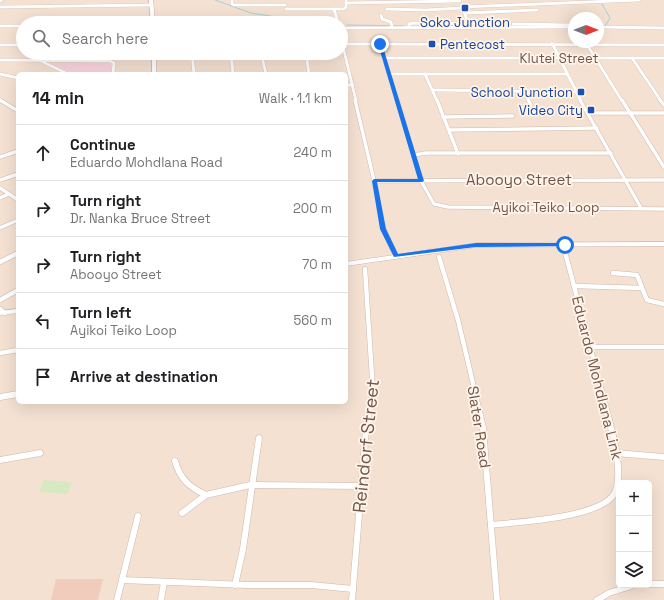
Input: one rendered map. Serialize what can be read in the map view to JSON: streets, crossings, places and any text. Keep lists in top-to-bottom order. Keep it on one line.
{"streets":{"street":["Klutei Street","Abooyo Street","Ayikoi Teiko Loop","Eduardo Mohdlana Link","Slater Road","Reindorf Street"]},"crossings":[["Klutei Street","Ayikoi Teiko Loop"],["Abooyo Street","Ayikoi Teiko Loop"],["Eduardo Mohdlana Link","Slater Road"]],"places":{"transit":["Soko Junction","Pentecost","School Junction","Video City"]},"north":"right","page":{"search":"Search here","heading":["14 min","Walk · 1.1 km"],"list":[["Continue","Eduardo Mohdlana Road","240 m"],["Turn right","Dr. Nanka Bruce Street","200 m"],["Turn right","Abooyo Street","70 m"],["Turn left","Ayikoi Teiko Loop","560 m"],"Arrive at destination"],"map_buttons":["+","−"]}}
